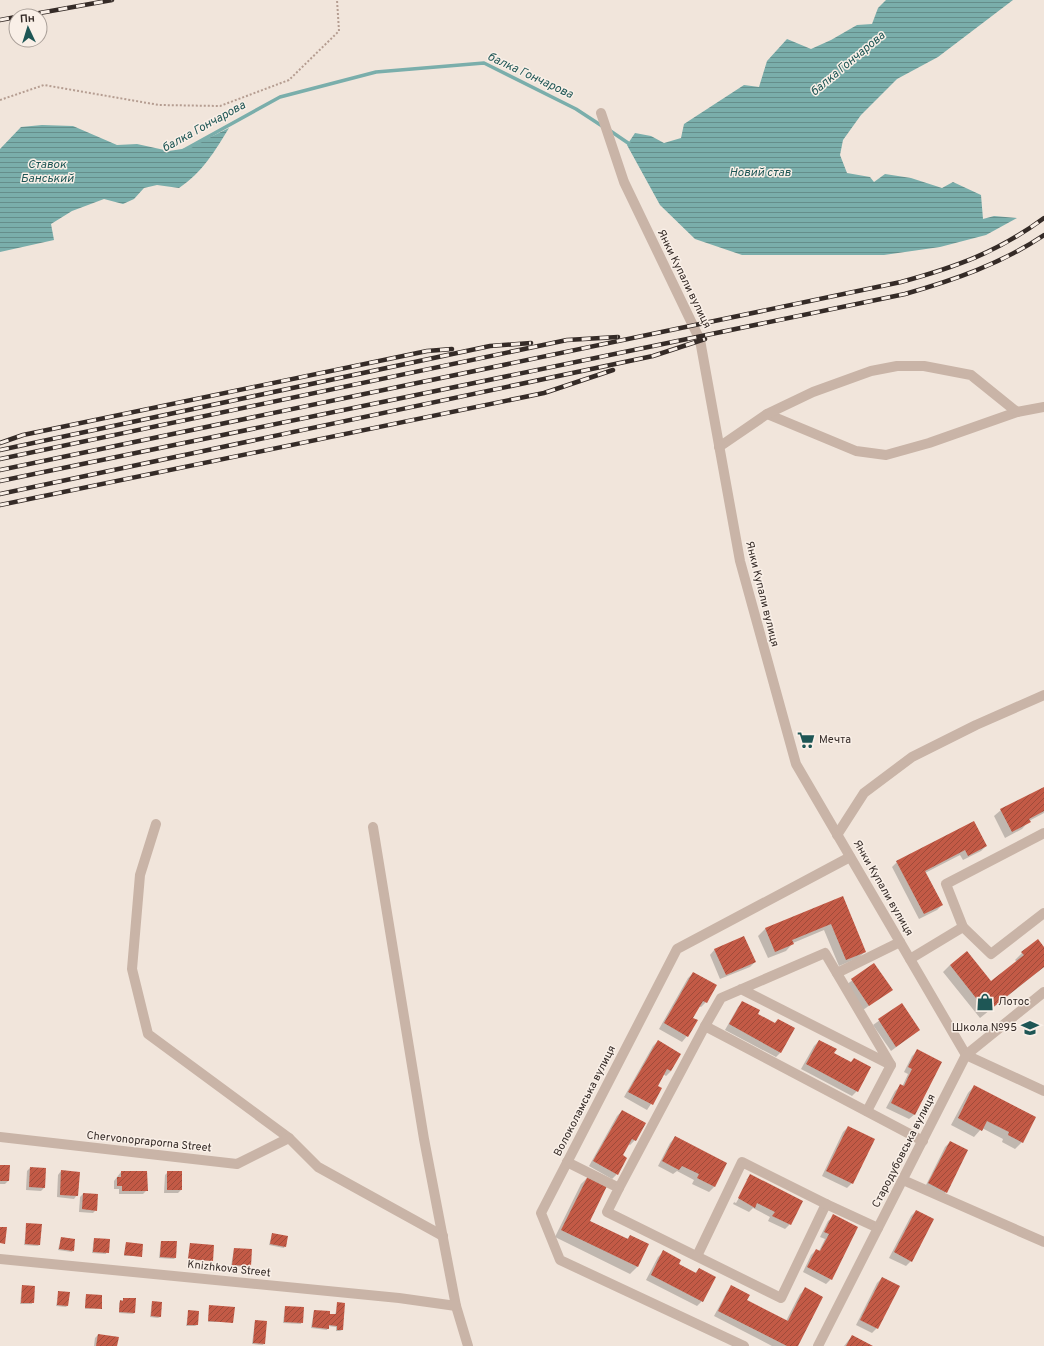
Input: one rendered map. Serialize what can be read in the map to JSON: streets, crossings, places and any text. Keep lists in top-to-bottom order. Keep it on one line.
{"streets":{"street":["Янки Купали вулиця","Волоколамська вулиця","Chervonopraporna Street","Стародубовська вулиця","Knizhkova Street"]},"crossings":[["Янки Купали вулиця","Волоколамська вулиця"],["Янки Купали вулиця","Стародубовська вулиця"]],"water":["балка Гончарова","Ставок Банський","Новий став"],"places":{"supermarket":["Мечта"],"shop":["Лотос"],"school or university":["Школа №95"]},"north":"top"}
